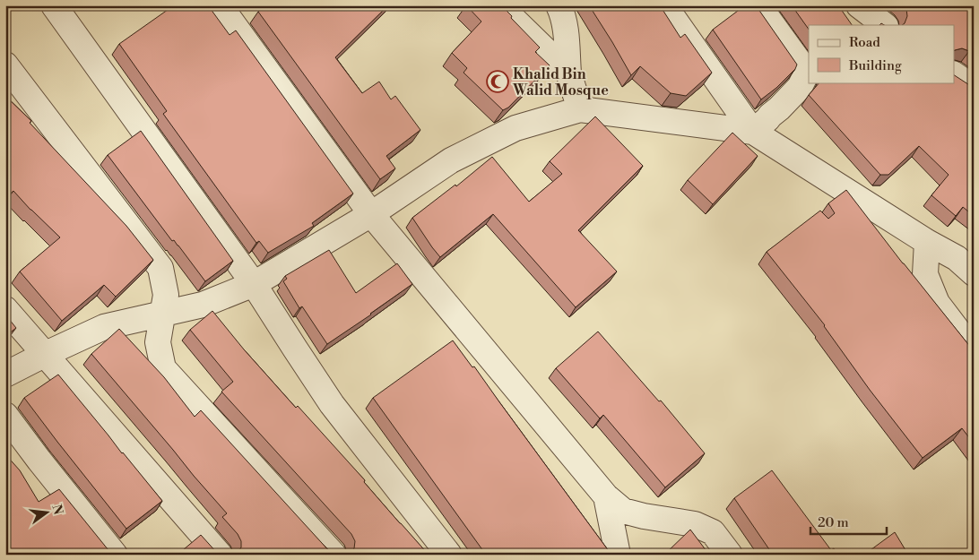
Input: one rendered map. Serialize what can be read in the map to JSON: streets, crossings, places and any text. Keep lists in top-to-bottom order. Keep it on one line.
{"places":{"mosque":["Khalid Bin Walid Mosque"]},"legend":["Road","Building"],"scale_bar":"20 m","north":"right"}
